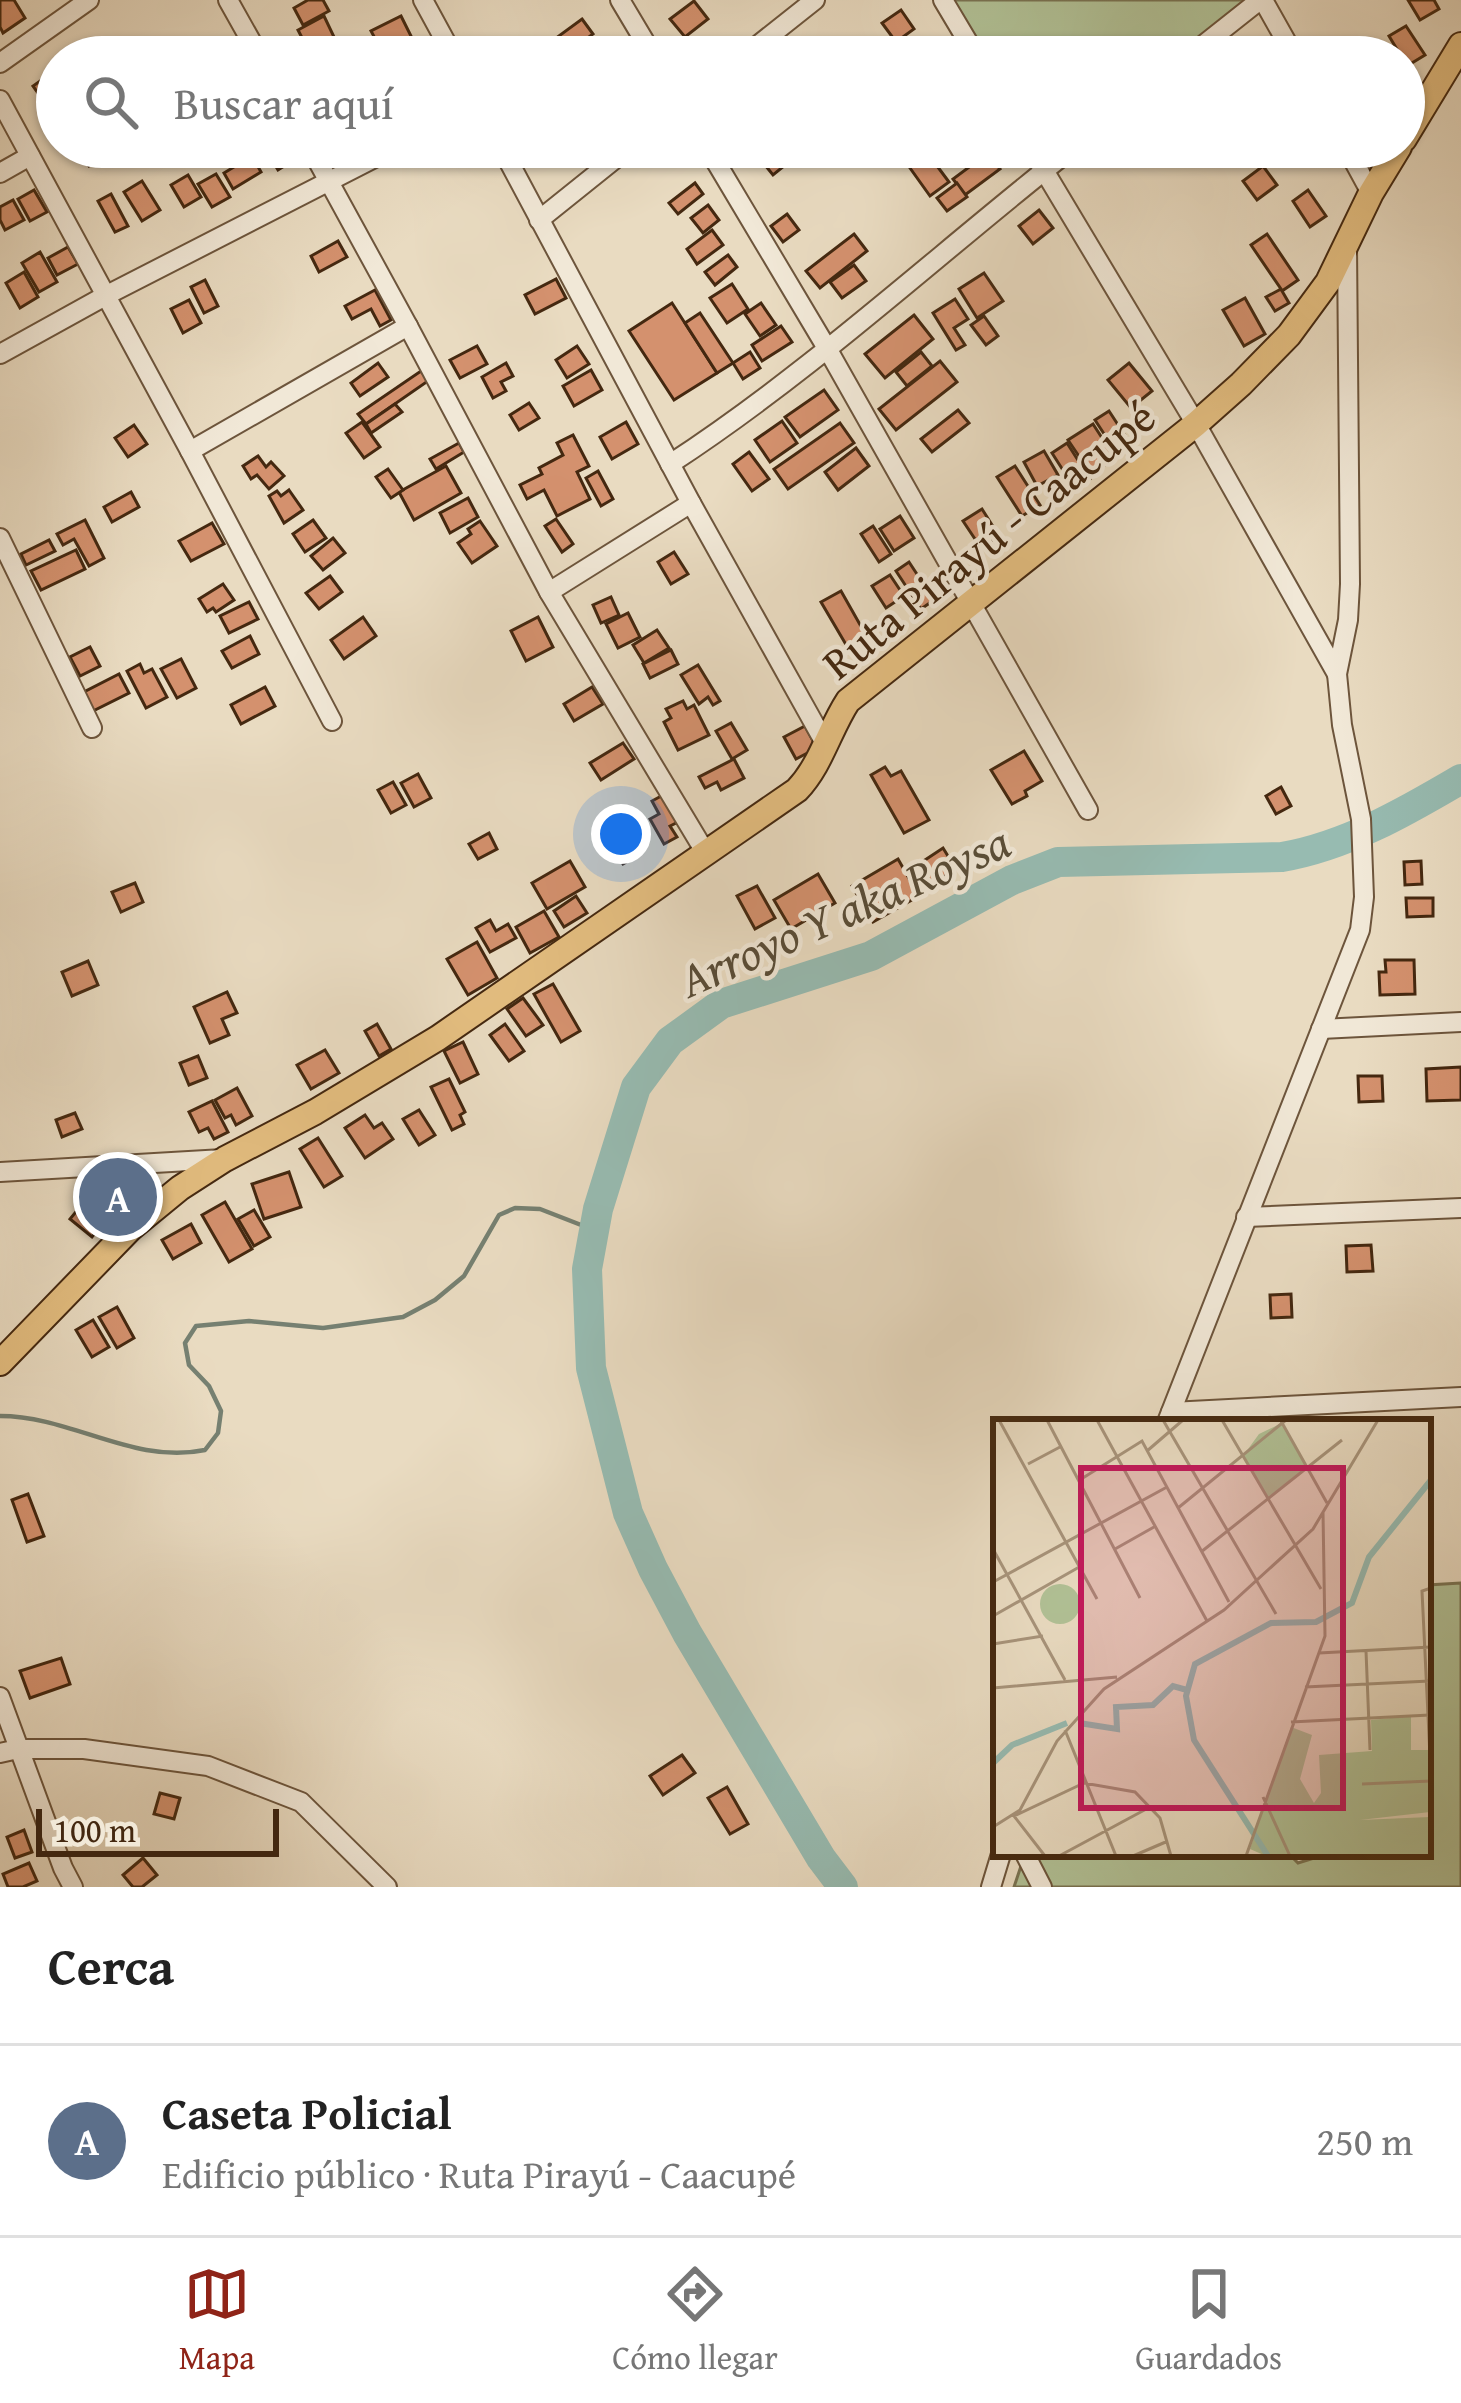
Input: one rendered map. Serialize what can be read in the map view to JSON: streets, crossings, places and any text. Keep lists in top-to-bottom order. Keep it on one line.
{"streets":{"main road":["Ruta Pirayú - Caacupé"]},"water":["Arroyo Y aka Roysa"],"scale_bar":"100 m","page":{"search":"Buscar aquí","pins":"A","scale":"100 m","heading":"Cerca","list":[{"mark":"A","name":"Caseta Policial","note":"Edificio público · Ruta Pirayú - Caacupé","value":"250 m"}],"nav":["Mapa","Cómo llegar","Guardados"]}}
